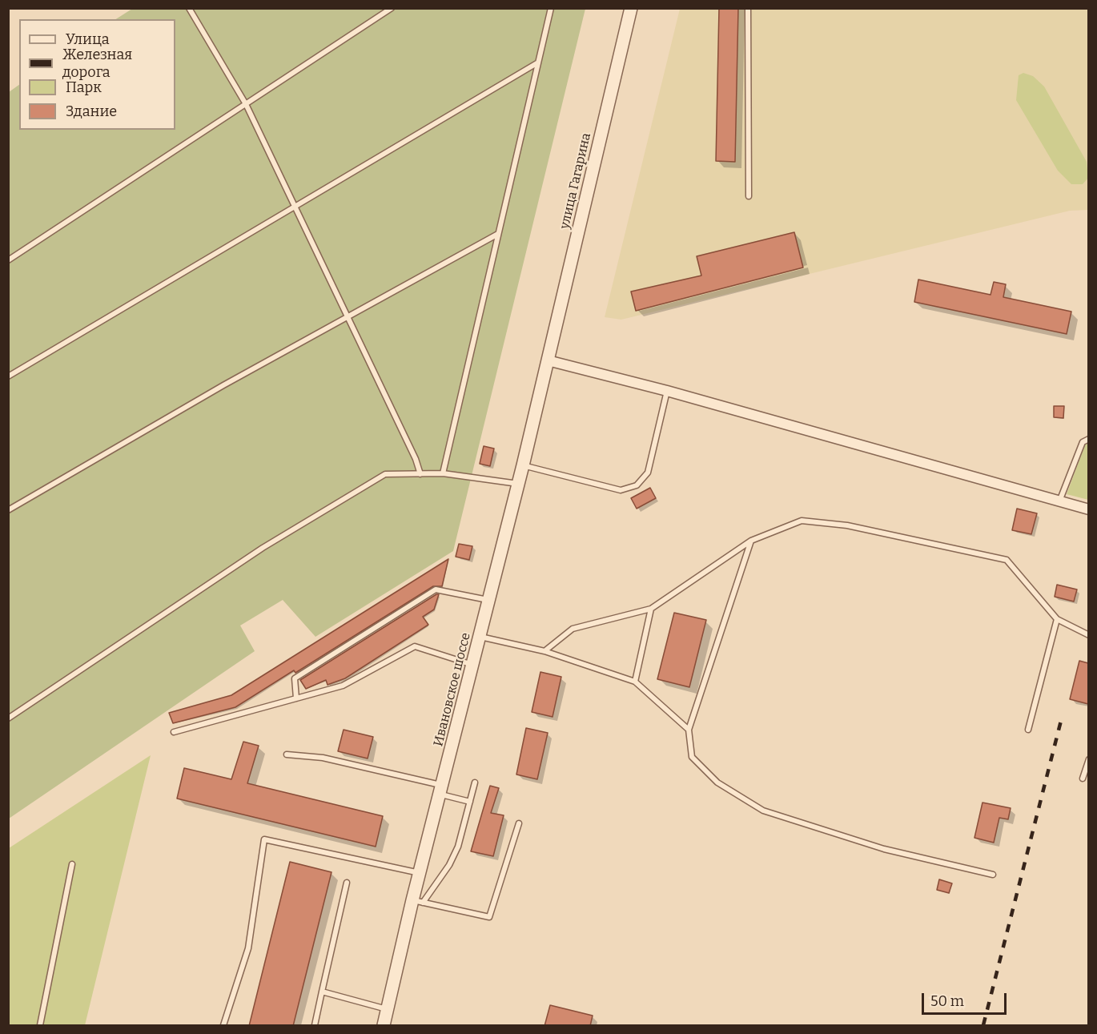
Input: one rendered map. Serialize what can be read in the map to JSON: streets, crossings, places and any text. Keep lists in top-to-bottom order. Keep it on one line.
{"streets":{"street":["улица Гагарина","Ивановское шоссе"]},"crossings":[["улица Гагарина","Ивановское шоссе"]],"legend":["Улица","Железная дорога","Парк","Здание"],"scale_bar":"50 m"}
